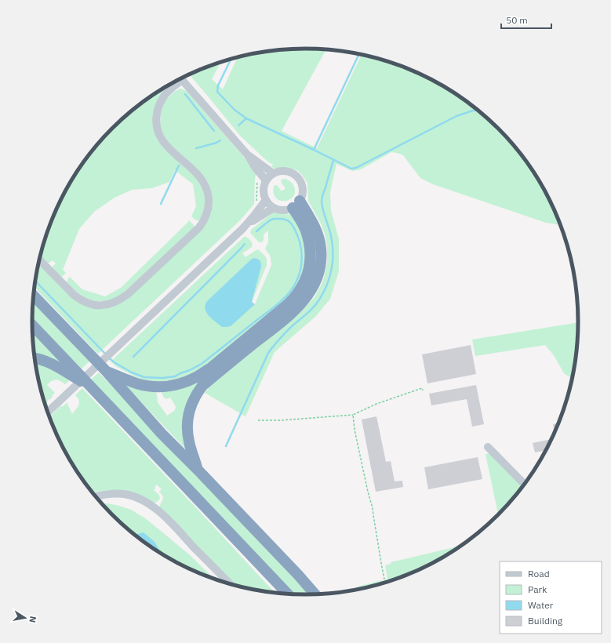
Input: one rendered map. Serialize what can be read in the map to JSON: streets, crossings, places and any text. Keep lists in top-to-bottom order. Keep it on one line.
{"legend":["Road","Park","Water","Building"],"scale_bar":"50 m","north":"right"}
